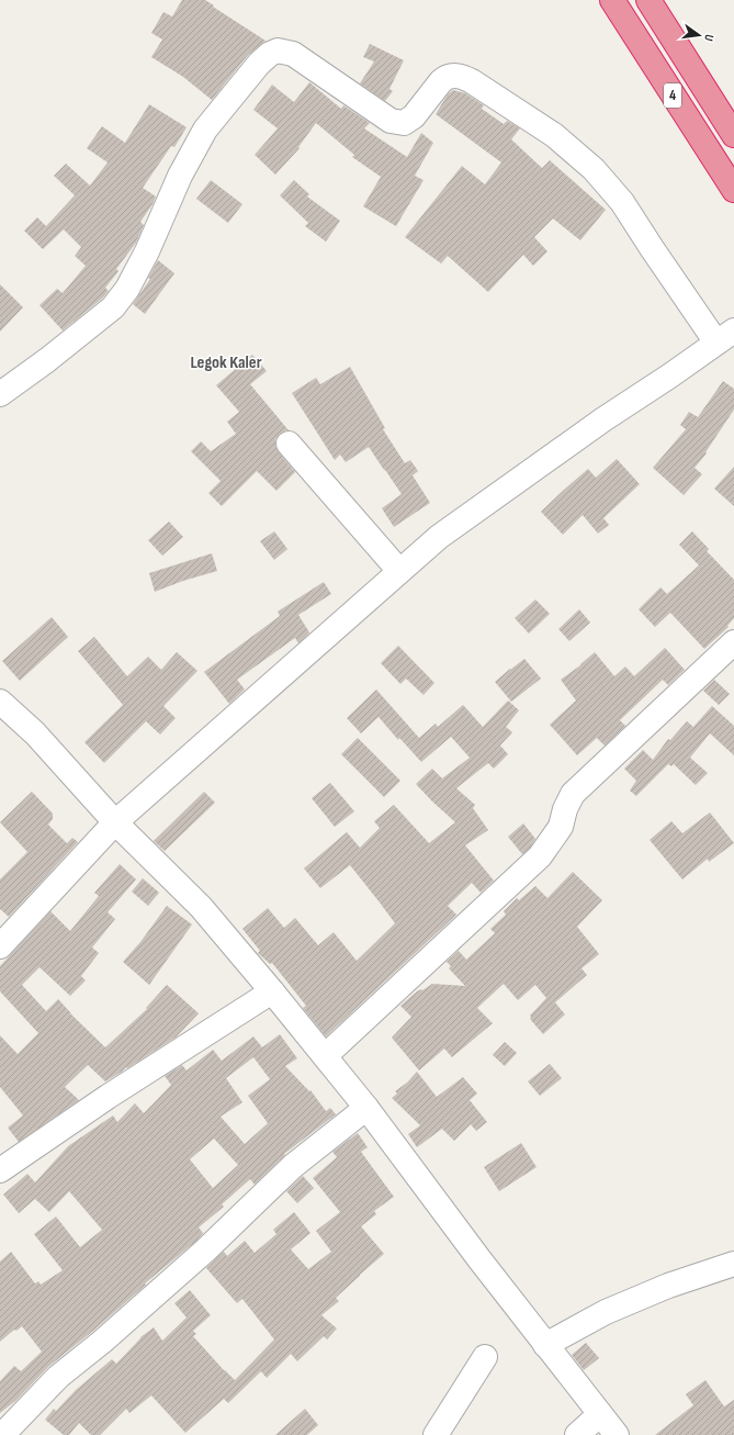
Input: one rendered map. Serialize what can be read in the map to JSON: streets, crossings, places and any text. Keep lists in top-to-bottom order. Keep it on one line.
{"streets":{"highway":["4"]},"districts":["Legok Kaler"],"north":"right"}
